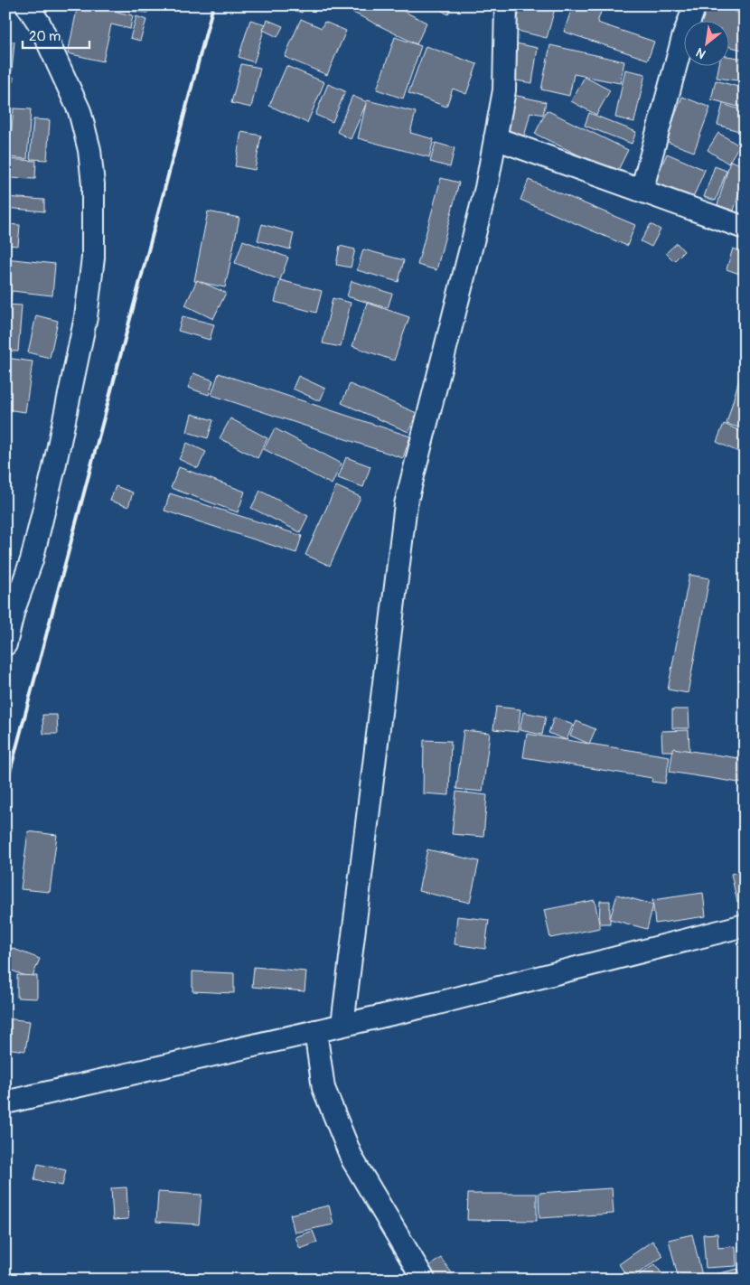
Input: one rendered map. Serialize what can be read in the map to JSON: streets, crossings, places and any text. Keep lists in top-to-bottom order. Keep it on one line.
{"scale_bar":"20 m","north":"bottom left"}
